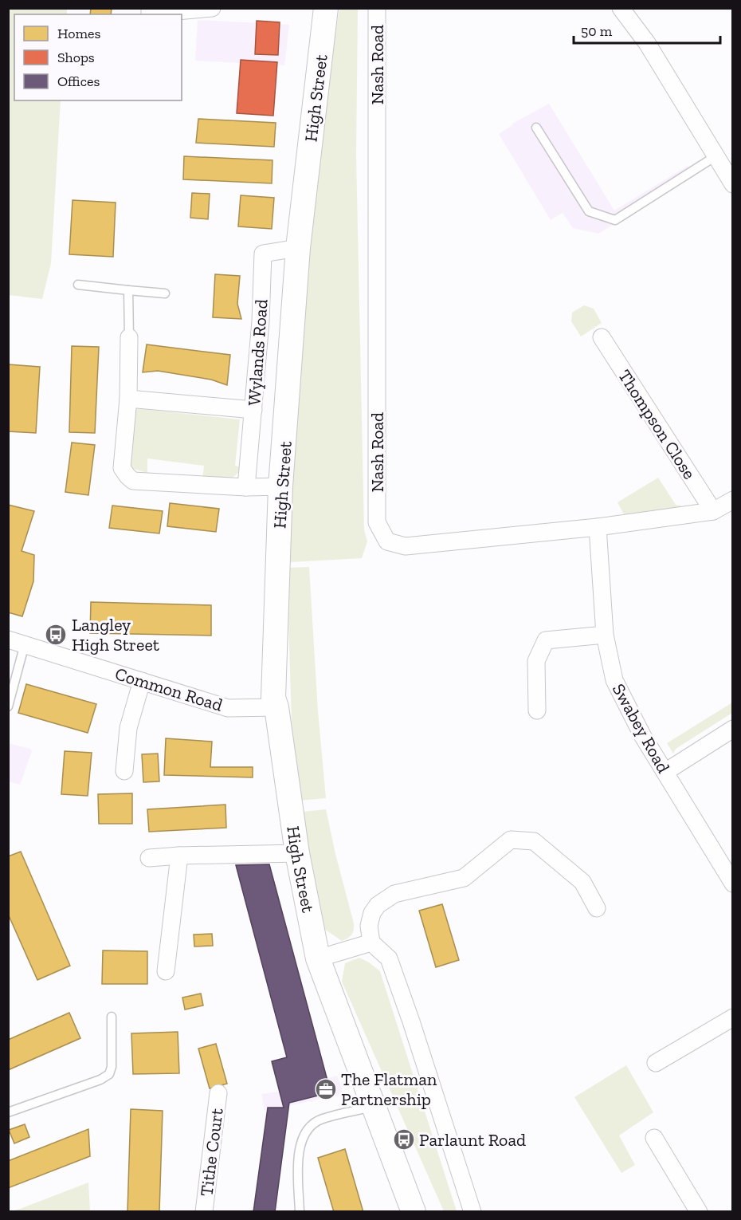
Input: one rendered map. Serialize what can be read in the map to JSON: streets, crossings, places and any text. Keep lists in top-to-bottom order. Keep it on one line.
{"streets":{"main road":["High Street"],"street":["Nash Road","Wylands Road","Thompson Close","Common Road","Swabey Road","Tithe Court"]},"crossings":[["Nash Road","Thompson Close"],["Nash Road","Swabey Road"],["High Street","Wylands Road"],["High Street","Common Road"]],"places":{"bus stop":["Langley High Street","Parlaunt Road"],"office":["The Flatman Partnership"]},"legend":["Homes","Shops","Offices"],"scale_bar":"50 m"}
